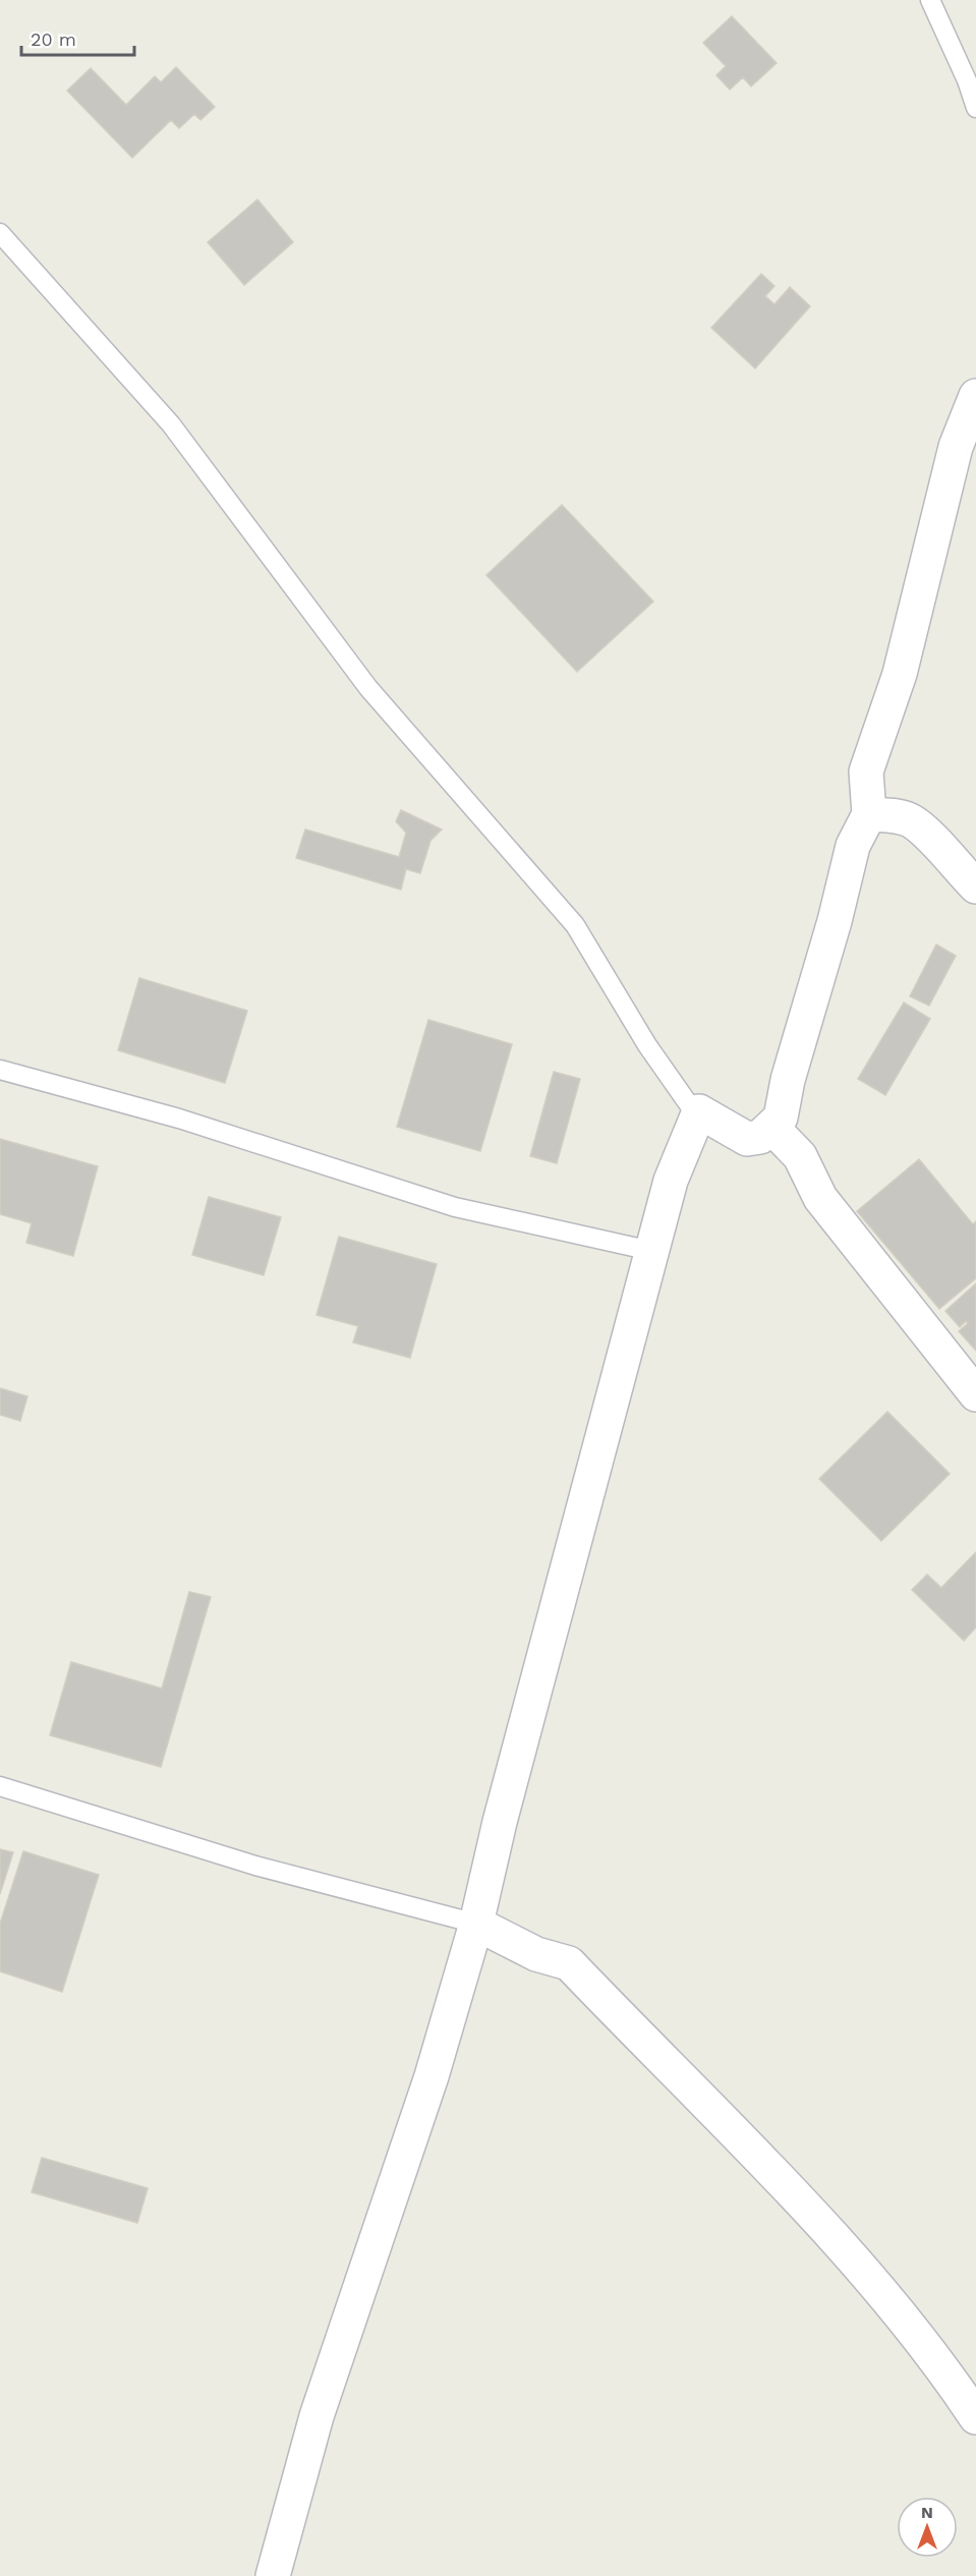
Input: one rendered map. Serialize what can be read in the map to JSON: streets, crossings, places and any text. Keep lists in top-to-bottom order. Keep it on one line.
{"scale_bar":"20 m","north":"top"}
